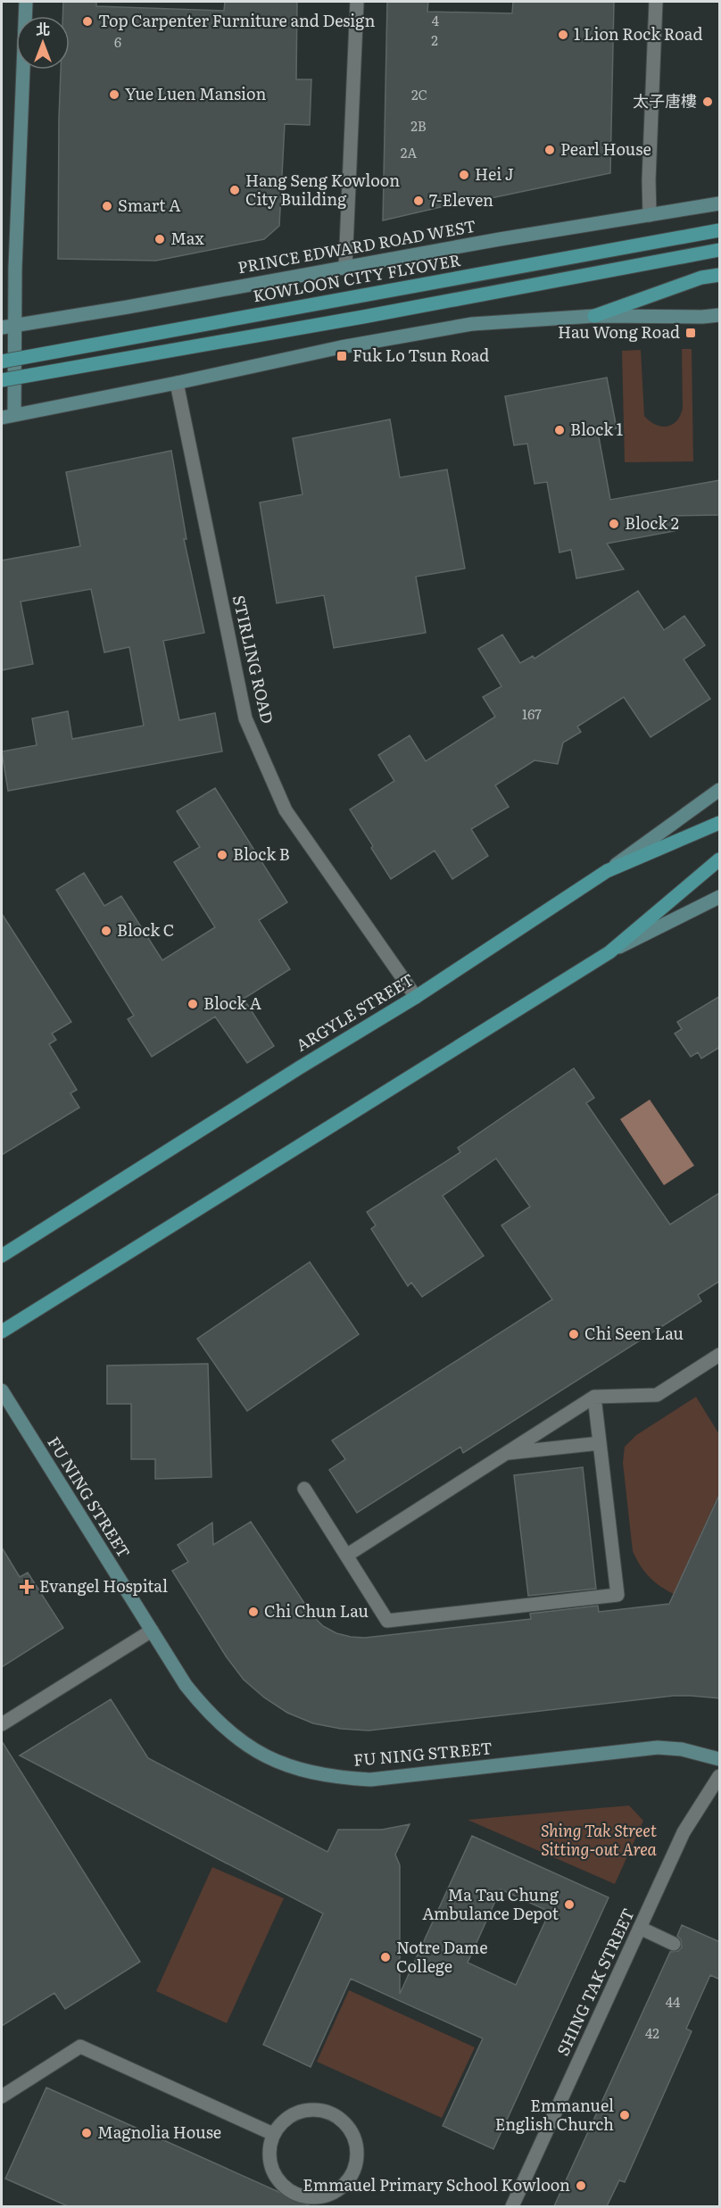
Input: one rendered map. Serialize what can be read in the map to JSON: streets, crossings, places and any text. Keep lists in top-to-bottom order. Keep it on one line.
{"streets":{"main road":["PRINCE EDWARD ROAD WEST","KOWLOON CITY FLYOVER","ARGYLE STREET","FU NING STREET"],"street":["STIRLING ROAD","SHING TAK STREET"]},"crossings":[["STIRLING ROAD","ARGYLE STREET"]],"parks":["Shing Tak Street Sitting-out Area"],"places":{"other":["Top Carpenter Furniture and Design","1 Lion Rock Road","Yue Luen Mansion","太子唐樓","Pearl House","Hei J","Hang Seng Kowloon City Building","7-Eleven","Smart A","Max","Block 1","Block 2","Block B","Block C","Block A","Chi Seen Lau","Chi Chun Lau","Ma Tau Chung Ambulance Depot","Notre Dame College","Emmanuel English Church","Magnolia House","Emmauel Primary School Kowloon"],"transit":["Hau Wong Road","Fuk Lo Tsun Road"],"health":["Evangel Hospital"]},"house_numbers":["4","2","6","2C","2B","2A","167","44","42"],"north":"top"}
